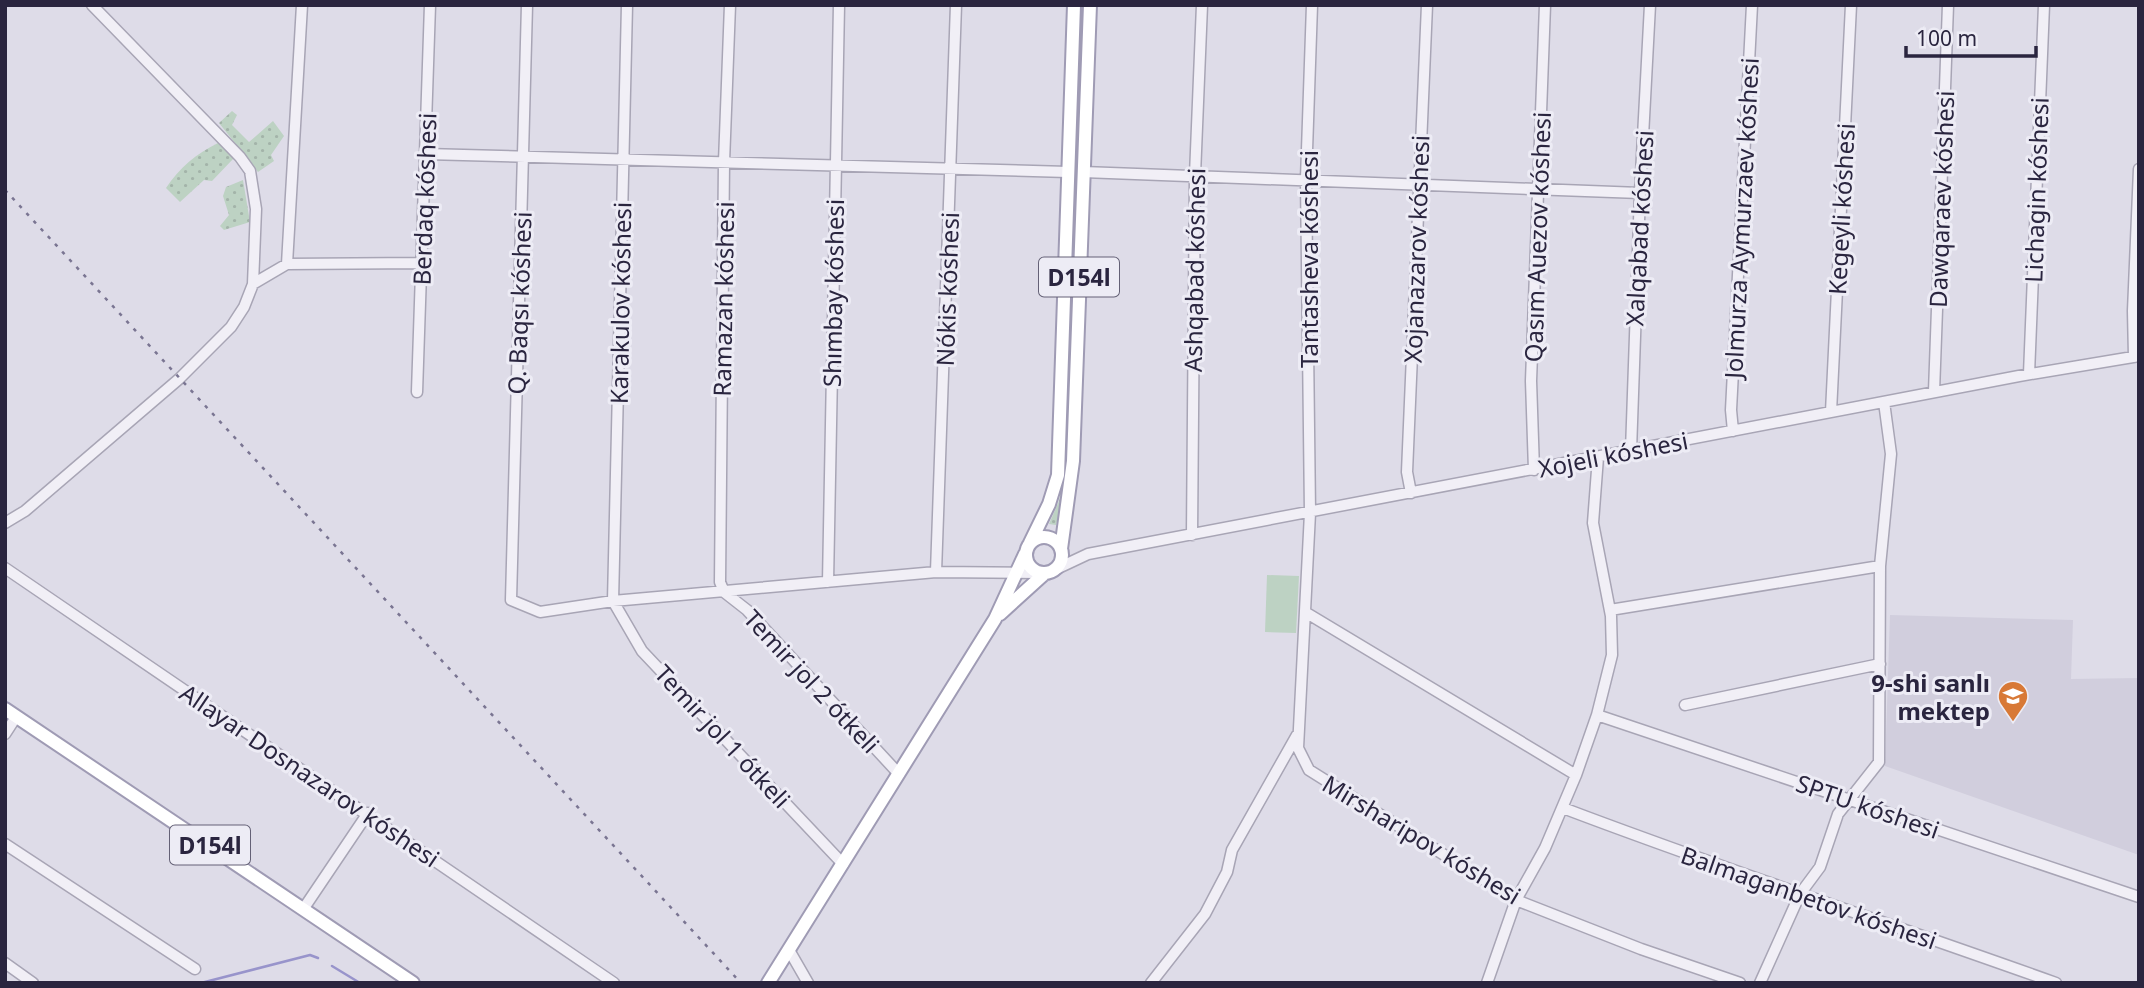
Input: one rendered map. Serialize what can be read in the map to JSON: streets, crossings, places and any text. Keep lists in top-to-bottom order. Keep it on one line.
{"streets":{"main road":["D154l"],"street":["Lichagin kóshesi","Berdaq kóshesi","Dawqaraev kóshesi","Kegeyli kóshesi","Jolmurza Aymurzaev kóshesi","Xalqabad kóshesi","Qasım Auezov kóshesi","Xojanazarov kóshesi","Tantasheva kóshesi","Ashqabad kóshesi","Nókis kóshesi","Shımbay kóshesi","Ramazan kóshesi","Q. Baqsı kóshesi","Karakulov kóshesi","Xojeli kóshesi","Temir jol 2 ótkeli","Temir jol 1 ótkeli","Allayar Dosnazarov kóshesi","SPTU kóshesi","Mirsharipov kóshesi","Balmaganbetov kóshesi"]},"crossings":[["Lichagin kóshesi","Xojeli kóshesi"],["Dawqaraev kóshesi","Xojeli kóshesi"],["Kegeyli kóshesi","Xojeli kóshesi"],["Jolmurza Aymurzaev kóshesi","Xojeli kóshesi"],["Xalqabad kóshesi","Xojeli kóshesi"],["Qasım Auezov kóshesi","Xojeli kóshesi"],["Xojanazarov kóshesi","Xojeli kóshesi"],["Tantasheva kóshesi","Xojeli kóshesi"],["Tantasheva kóshesi","Mirsharipov kóshesi"],["Ashqabad kóshesi","Xojeli kóshesi"],["D154l","Temir jol 2 ótkeli"],["D154l","Temir jol 1 ótkeli"],["Ramazan kóshesi","Temir jol 2 ótkeli"],["Q. Baqsı kóshesi","Karakulov kóshesi"],["Q. Baqsı kóshesi","Temir jol 1 ótkeli"],["Karakulov kóshesi","Temir jol 1 ótkeli"],["Xojeli kóshesi","Mirsharipov kóshesi"]],"places":{"school or university":["9-shi sanlı mektep"]},"scale_bar":"100 m"}
